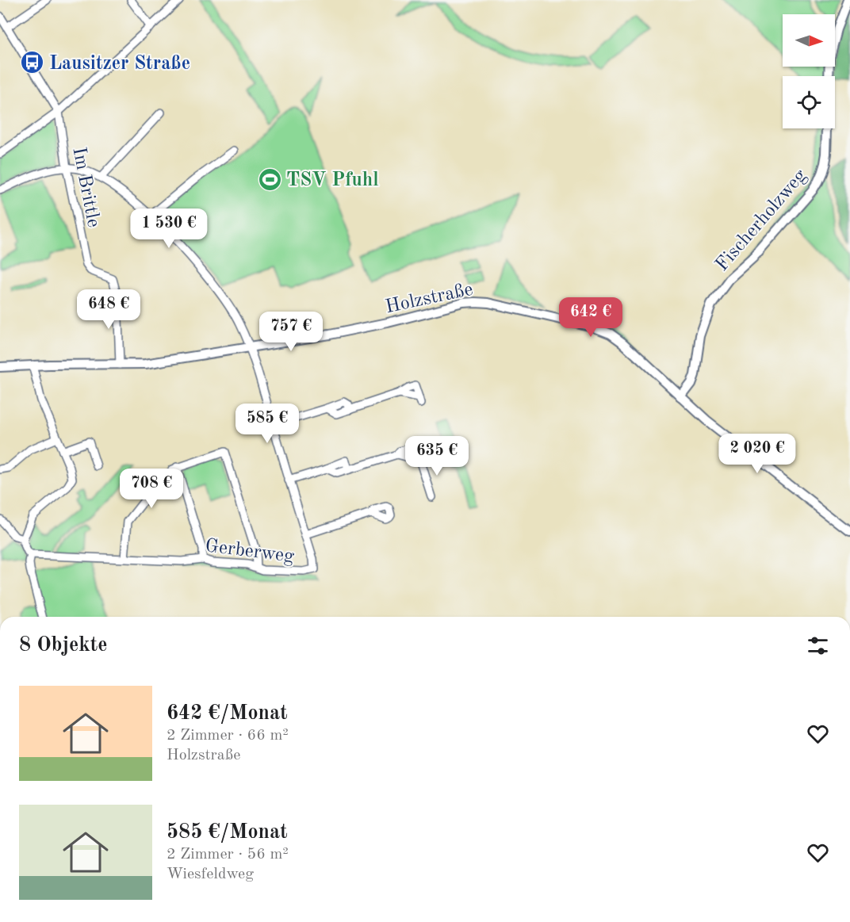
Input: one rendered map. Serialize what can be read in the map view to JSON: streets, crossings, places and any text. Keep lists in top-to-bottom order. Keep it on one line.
{"streets":{"street":["Im Brittle","Fischerholzweg","Holzstraße","Gerberweg"]},"crossings":[["Im Brittle","Holzstraße"],["Fischerholzweg","Holzstraße"]],"places":{"bus stop":["Lausitzer Straße"],"sports":["TSV Pfuhl"]},"north":"right","page":{"price":["1 530 €","648 €","642 €","757 €","585 €","2 020 €","635 €","708 €"],"heading":"8 Objekte","list":[{"name":"642 €/Monat","note":"2 Zimmer · 66 m² · Holzstraße"},{"name":"585 €/Monat","note":"2 Zimmer · 56 m² · Wiesfeldweg"}]}}
